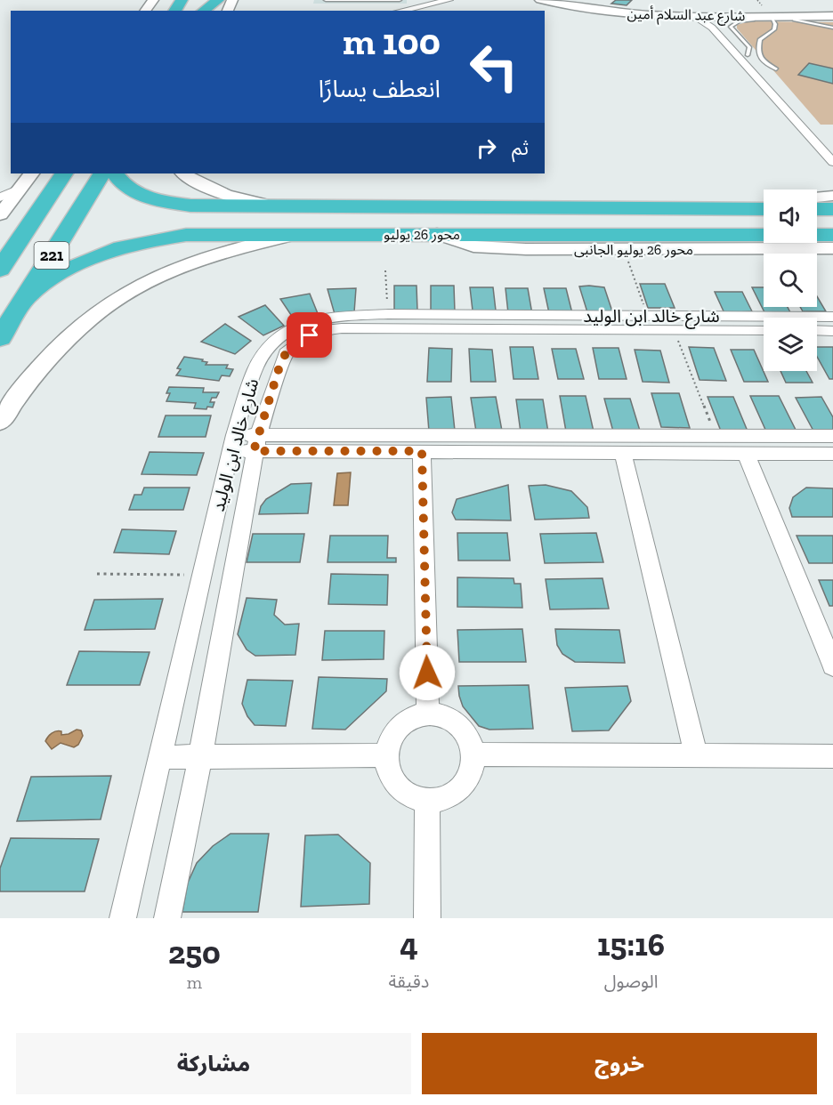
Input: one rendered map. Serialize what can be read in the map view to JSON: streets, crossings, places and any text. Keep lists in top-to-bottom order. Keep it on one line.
{"streets":{"highway":["محور 26 يوليو","221"],"street":["شارع عبد السلام أمين","محور 26 يوليو الجانبى","شارع خالد ابن الوليد"]},"crossings":[["محور 26 يوليو","محور 26 يوليو الجانبى"],["محور 26 يوليو","221"]],"page":{"turn":["100 m","انعطف يسارًا"],"then":"ثم","eta":["15:16","الوصول","4","دقيقة","250","m"],"buttons":["خروج","مشاركة"]}}
